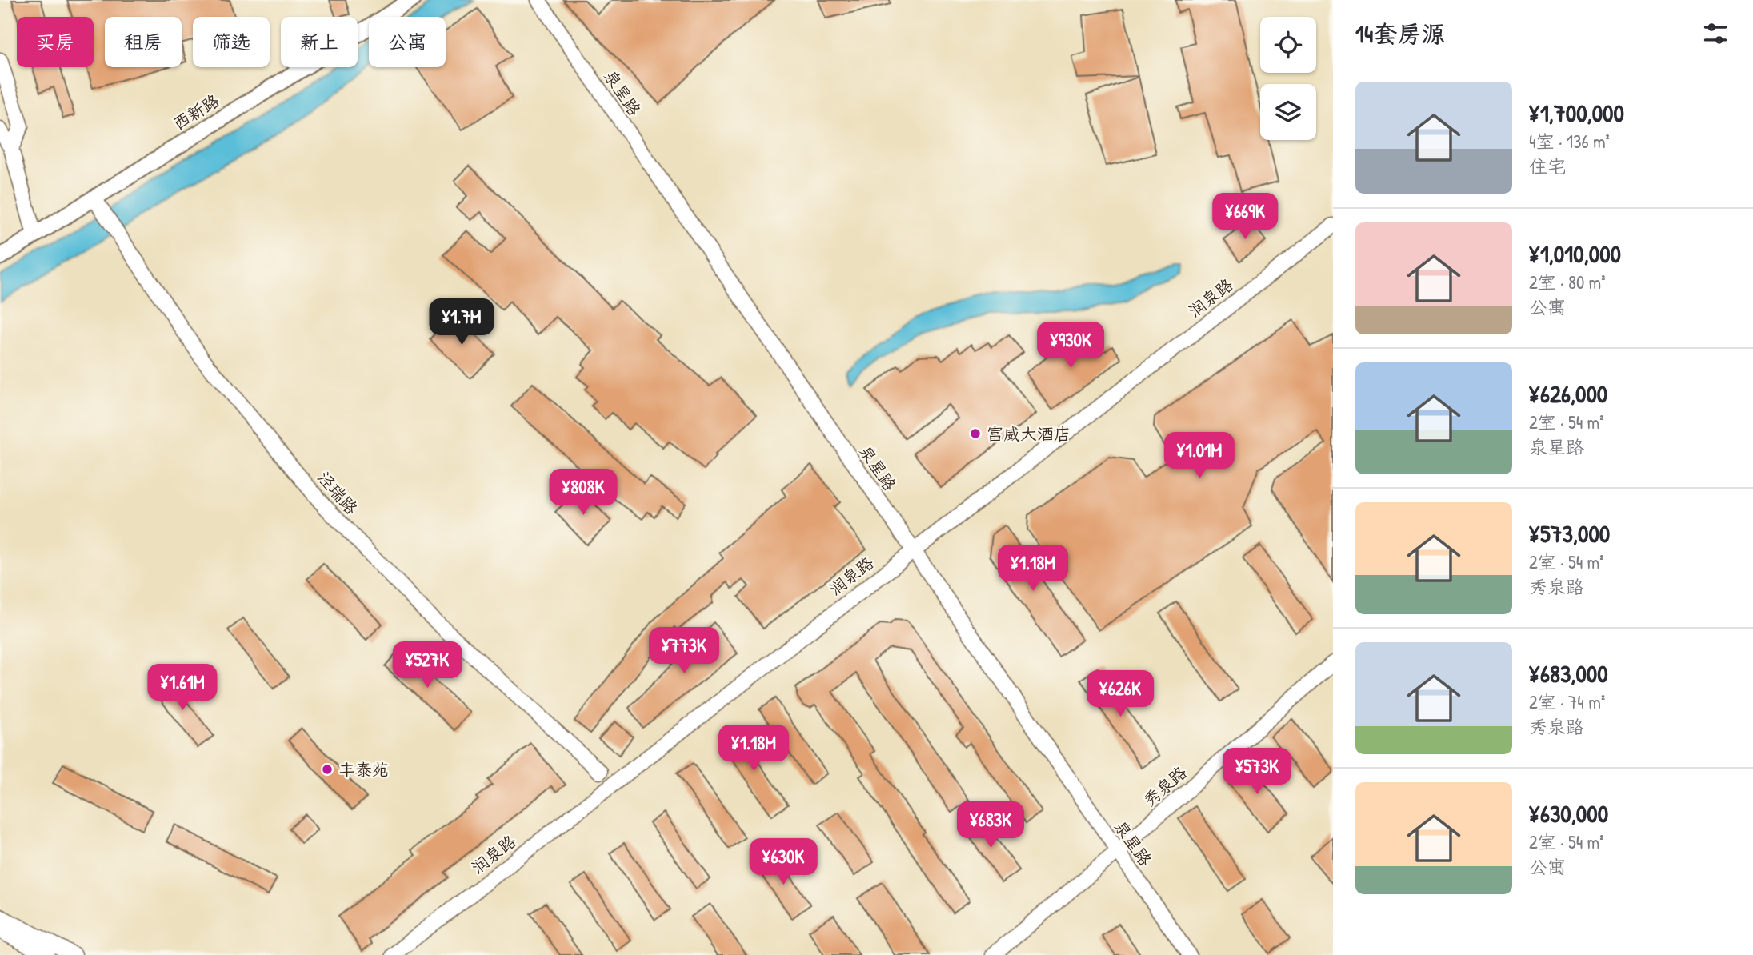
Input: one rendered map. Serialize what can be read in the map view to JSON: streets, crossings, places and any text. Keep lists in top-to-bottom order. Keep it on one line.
{"streets":{"main road":["西新路"],"street":["泉星路","润泉路","泾瑞路","秀泉路"]},"crossings":[["泉星路","润泉路"],["泉星路","秀泉路"],["西新路","泾瑞路"]],"places":["富威大酒店","丰泰苑"],"page":{"heading":"14套房源","chip":["买房","租房","筛选","新上","公寓"],"list":[{"name":"¥1,700,000","note":"4室 · 136 m² · 住宅"},{"name":"¥1,010,000","note":"2室 · 80 m² · 公寓"},{"name":"¥626,000","note":"2室 · 54 m² · 泉星路"},{"name":"¥573,000","note":"2室 · 54 m² · 秀泉路"},{"name":"¥683,000","note":"2室 · 74 m² · 秀泉路"},{"name":"¥630,000","note":"2室 · 54 m² · 公寓"}],"price":["¥669K","¥1.7M","¥930K","¥1.01M","¥808K","¥1.18M","¥773K","¥527K","¥1.61M","¥626K","¥1.18M","¥573K","¥683K","¥630K"]}}
